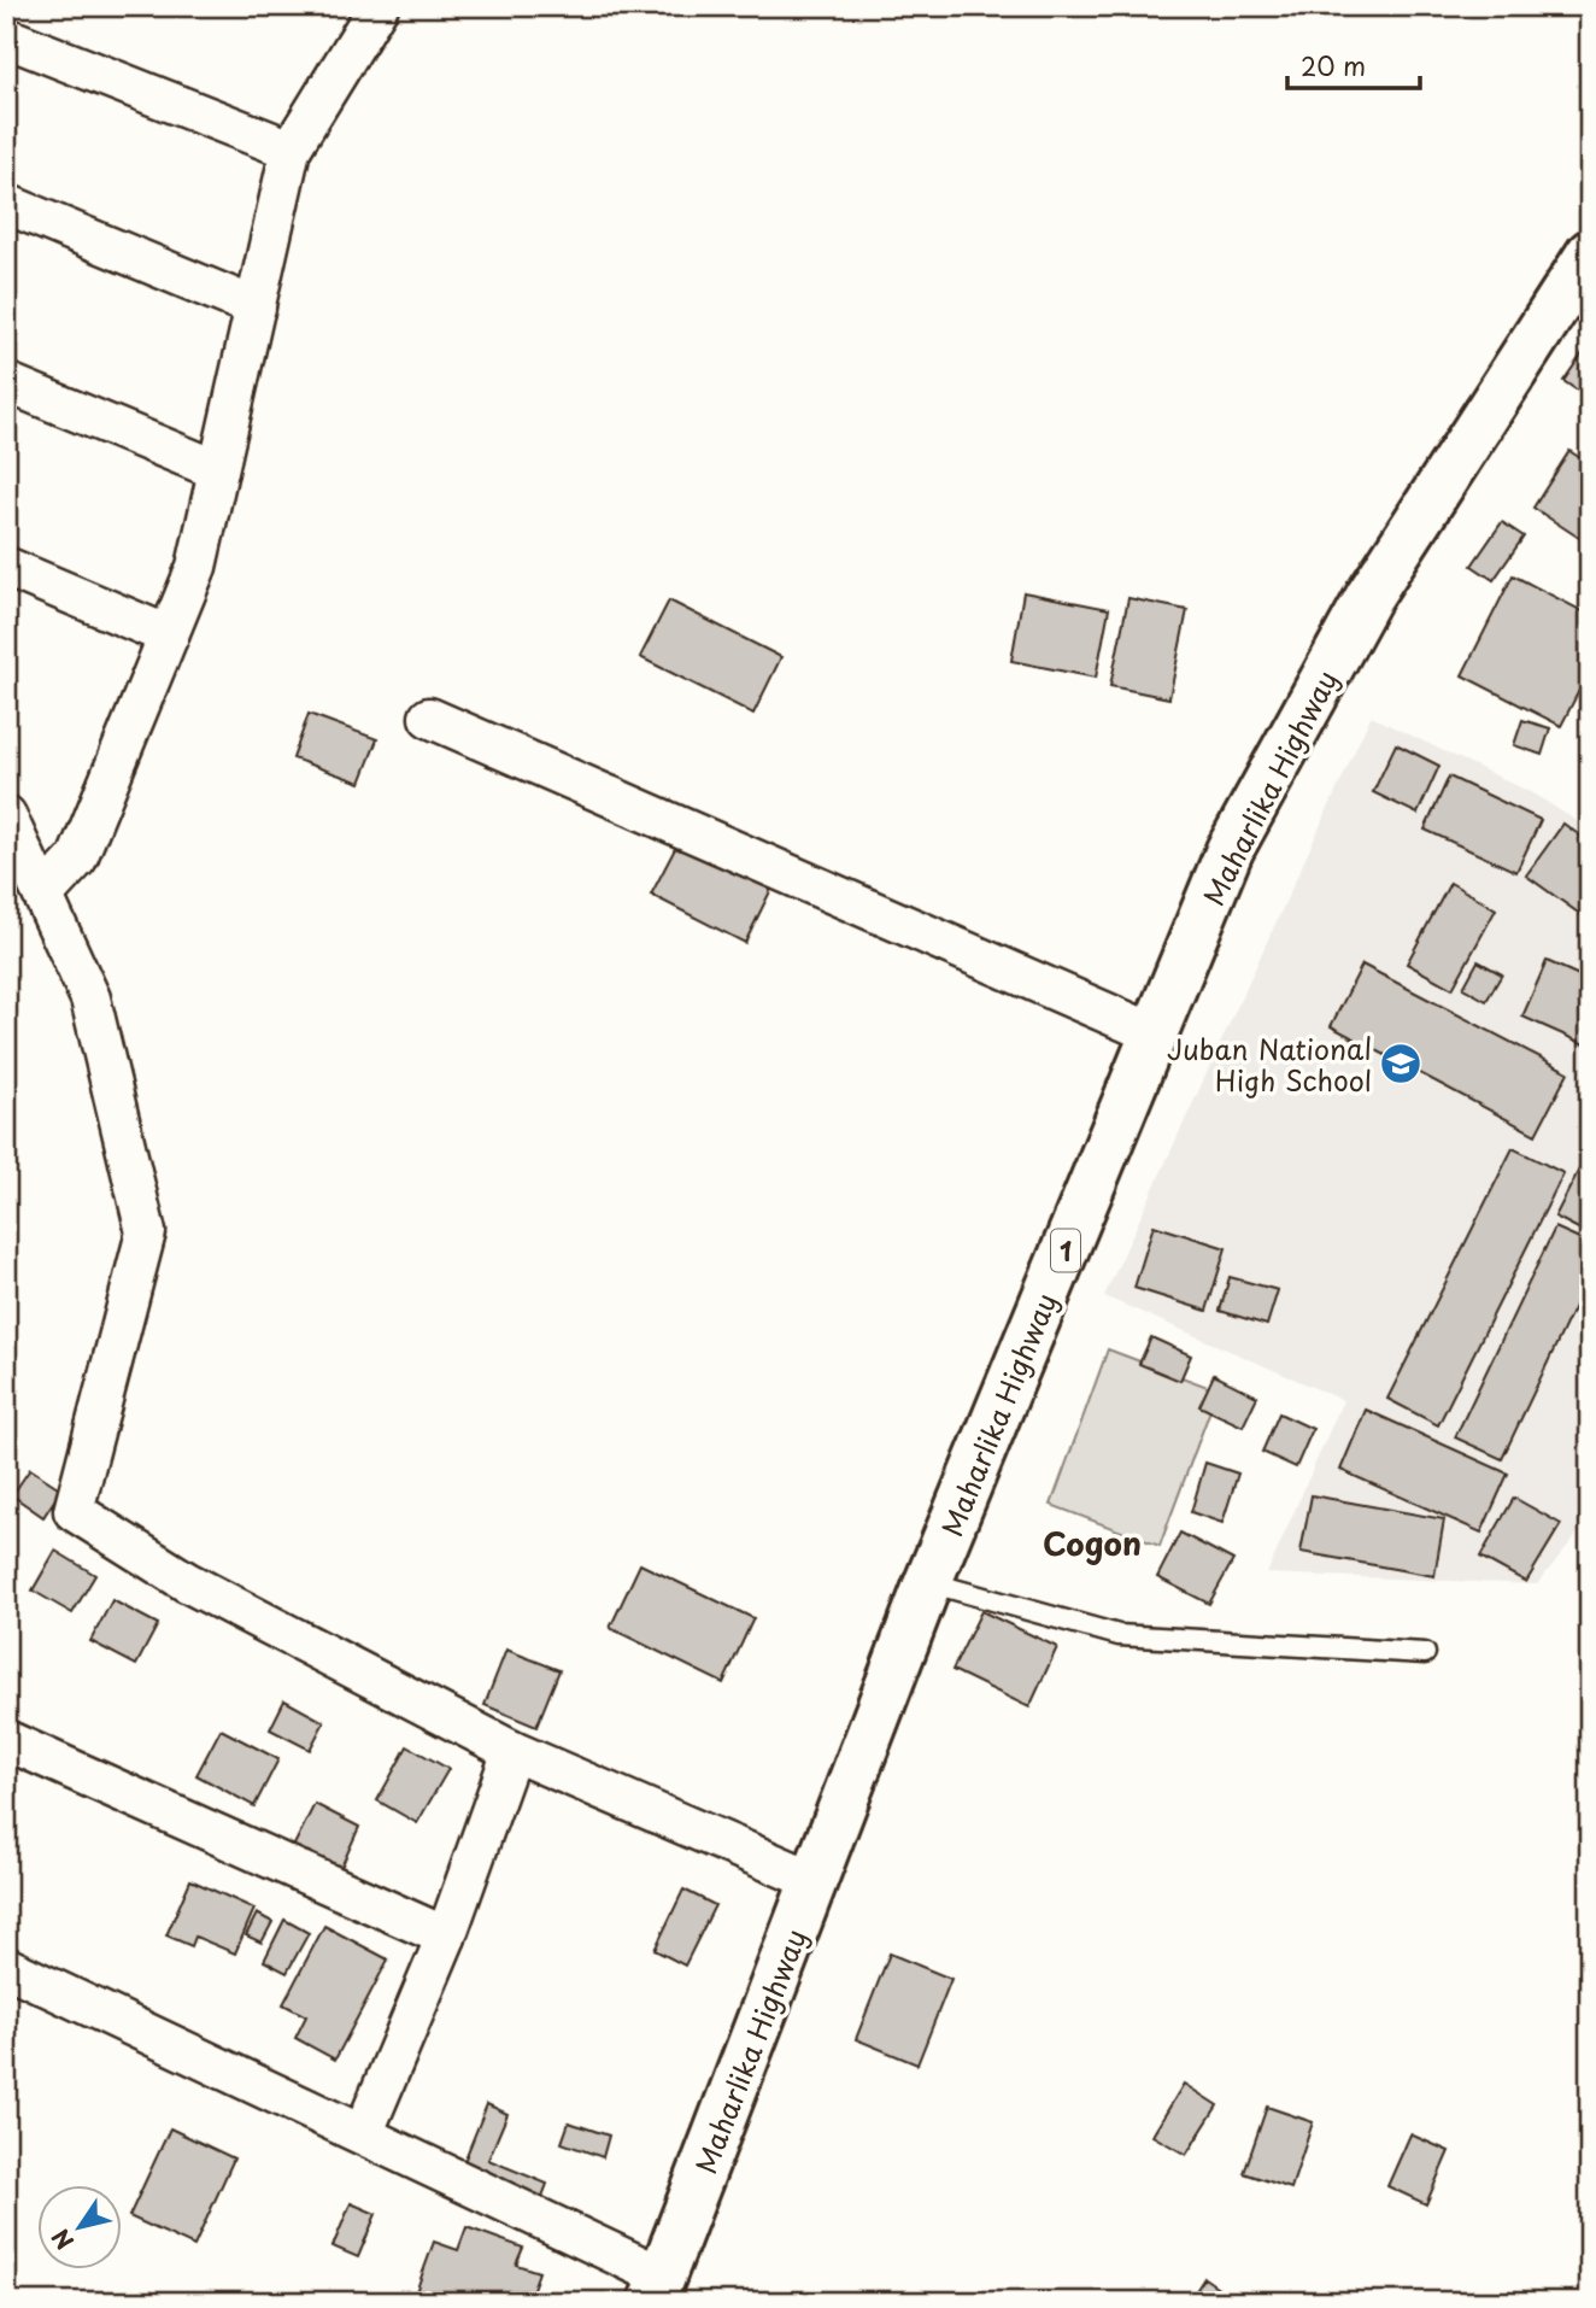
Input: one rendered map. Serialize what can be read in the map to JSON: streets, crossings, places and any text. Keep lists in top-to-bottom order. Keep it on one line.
{"streets":{"highway":["Maharlika Highway","1"]},"districts":["Cogon"],"places":{"school or university":["Juban National High School"]},"scale_bar":"20 m","north":"bottom left"}
